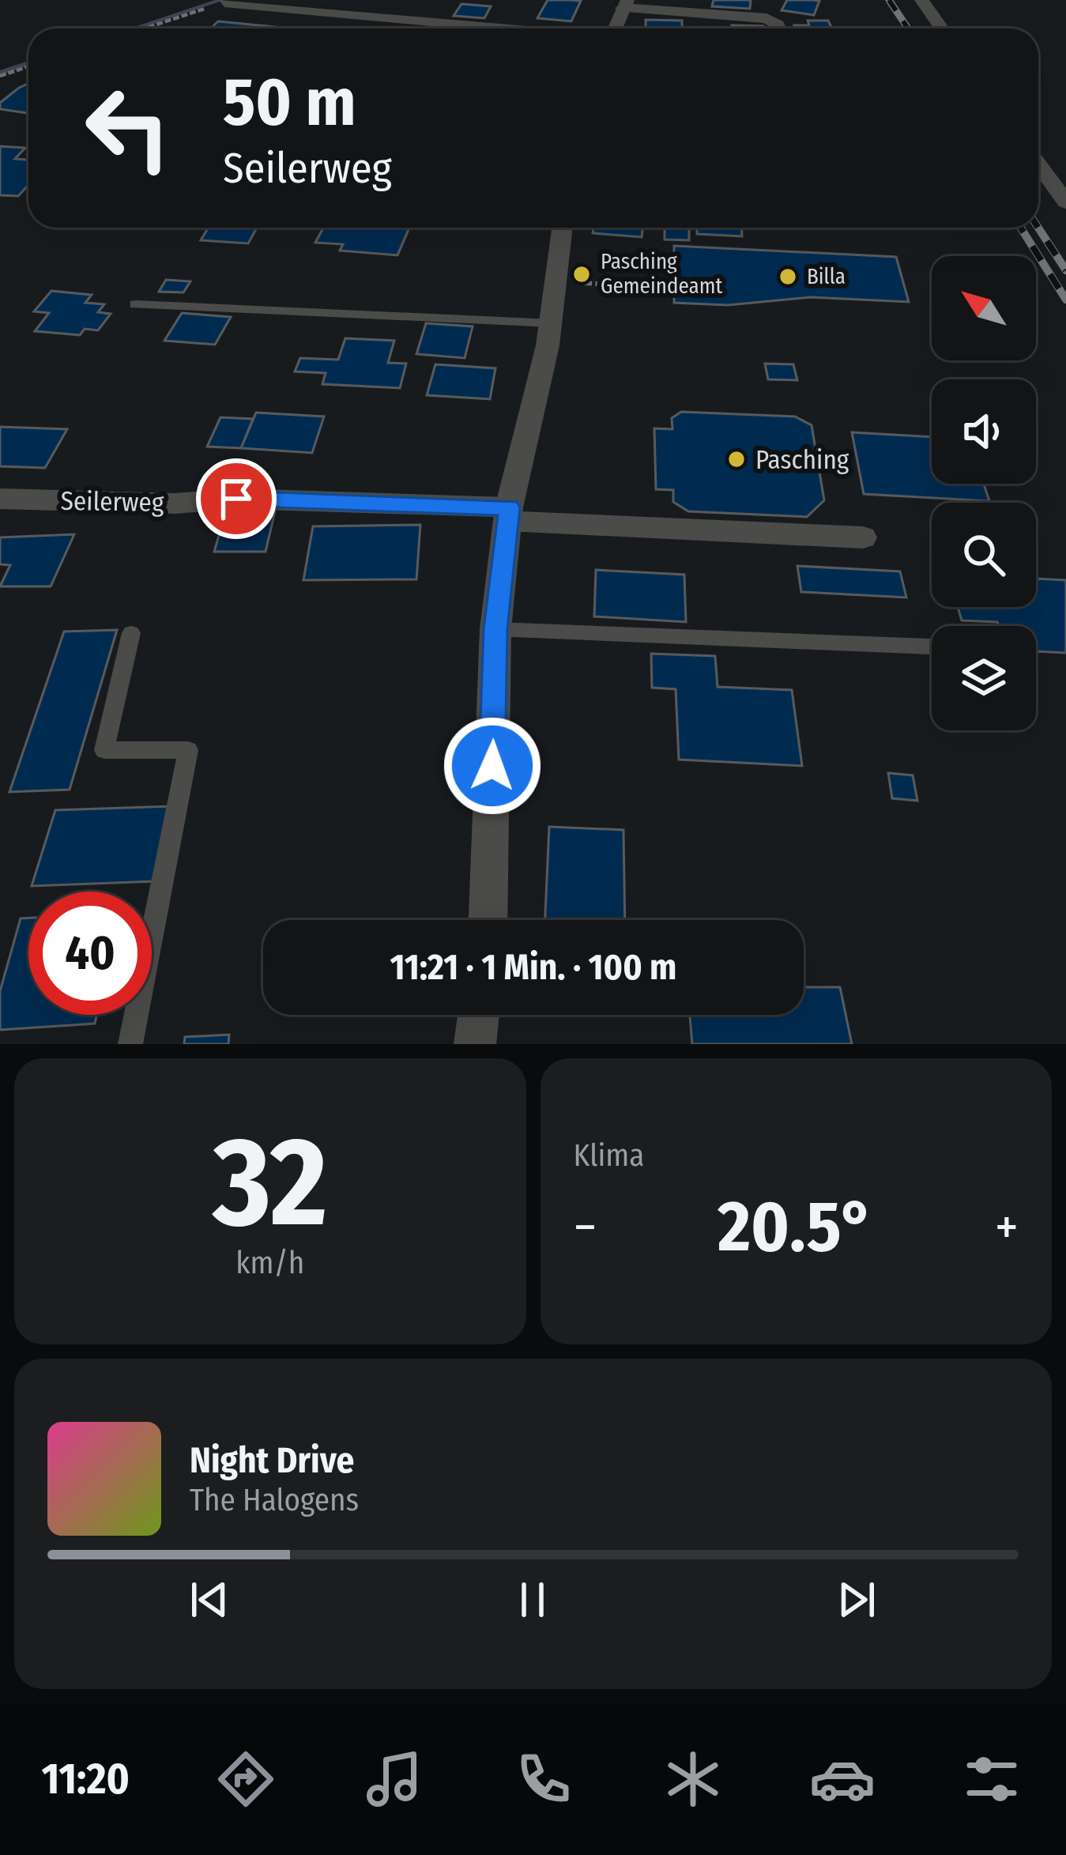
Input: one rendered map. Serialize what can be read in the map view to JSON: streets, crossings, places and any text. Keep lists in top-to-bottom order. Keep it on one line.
{"streets":{"street":["Seilerweg"]},"places":["Pasching Gemeindeamt","Billa","Pasching"],"north":"top left","page":{"turn":["50 m","Seilerweg"],"limit":"40","trip":"11:21 · 1 Min. · 100 m","tile":[["32","km/h"],"Klima"],"heat":["−","20.5°","+"],"song":["Night Drive","The Halogens"],"tabs":"11:20"}}
